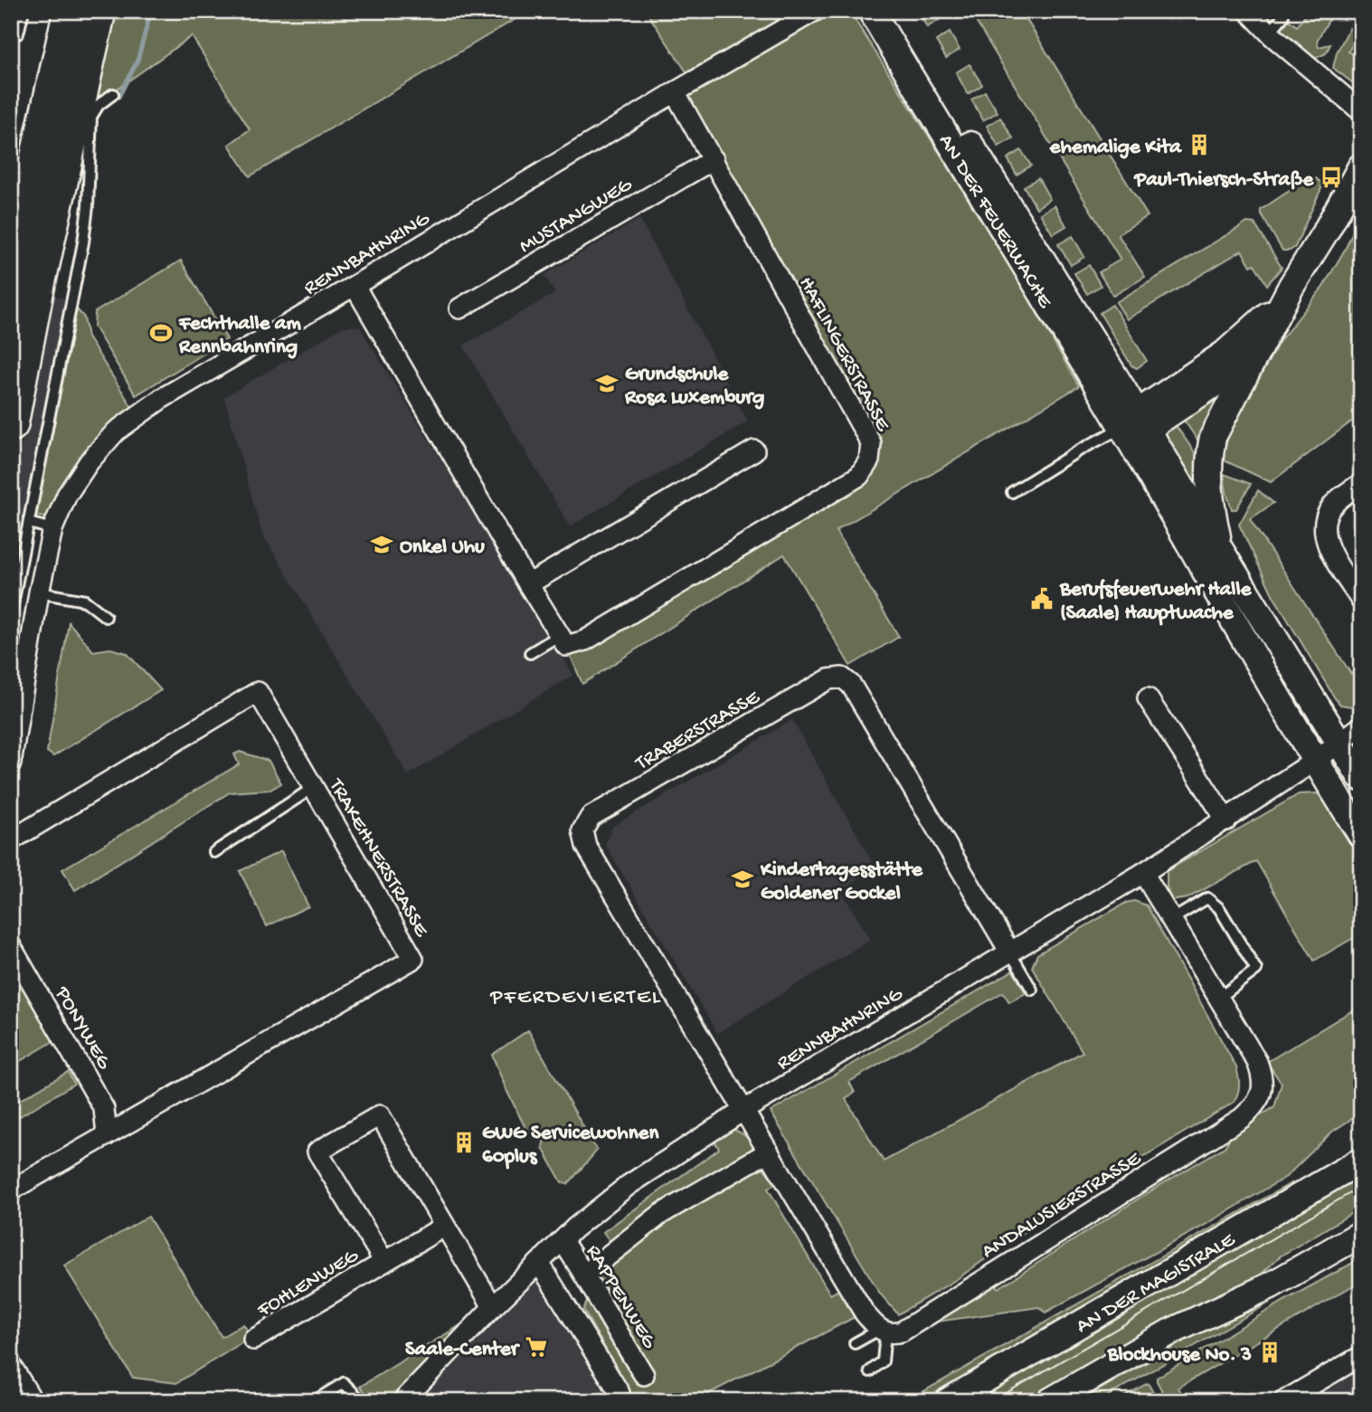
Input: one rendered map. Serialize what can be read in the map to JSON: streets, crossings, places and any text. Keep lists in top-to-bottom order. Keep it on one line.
{"streets":{"street":["MUSTANGWEG","AN DER FEUERWACHE","RENNBAHNRING","HAFLINGERSTRASSE","TRABERSTRASSE","TRAKEHNERSTRASSE","PONYWEG","ANDALUSIERSTRASSE","FOHLENWEG","AN DER MAGISTRALE","RAPPENWEG"]},"crossings":[["MUSTANGWEG","HAFLINGERSTRASSE"],["AN DER FEUERWACHE","RENNBAHNRING"],["RENNBAHNRING","HAFLINGERSTRASSE"],["RENNBAHNRING","TRABERSTRASSE"],["RENNBAHNRING","ANDALUSIERSTRASSE"],["RENNBAHNRING","FOHLENWEG"],["RENNBAHNRING","RAPPENWEG"],["TRAKEHNERSTRASSE","PONYWEG"]],"districts":["PFERDEVIERTEL"],"places":{"building":["ehemalige Kita","GWG Servicewohnen 60plus","Blockhouse No. 3"],"bus stop":["Paul-Thiersch-Straße"],"sports":["Fechthalle am Rennbahnring"],"school or university":["Grundschule Rosa Luxemburg","Onkel Uhu","Kindertagesstätte Goldener Gockel"],"public building":["Berufsfeuerwehr Halle (Saale) Hauptwache"],"supermarket":["Saale-Center"]}}
